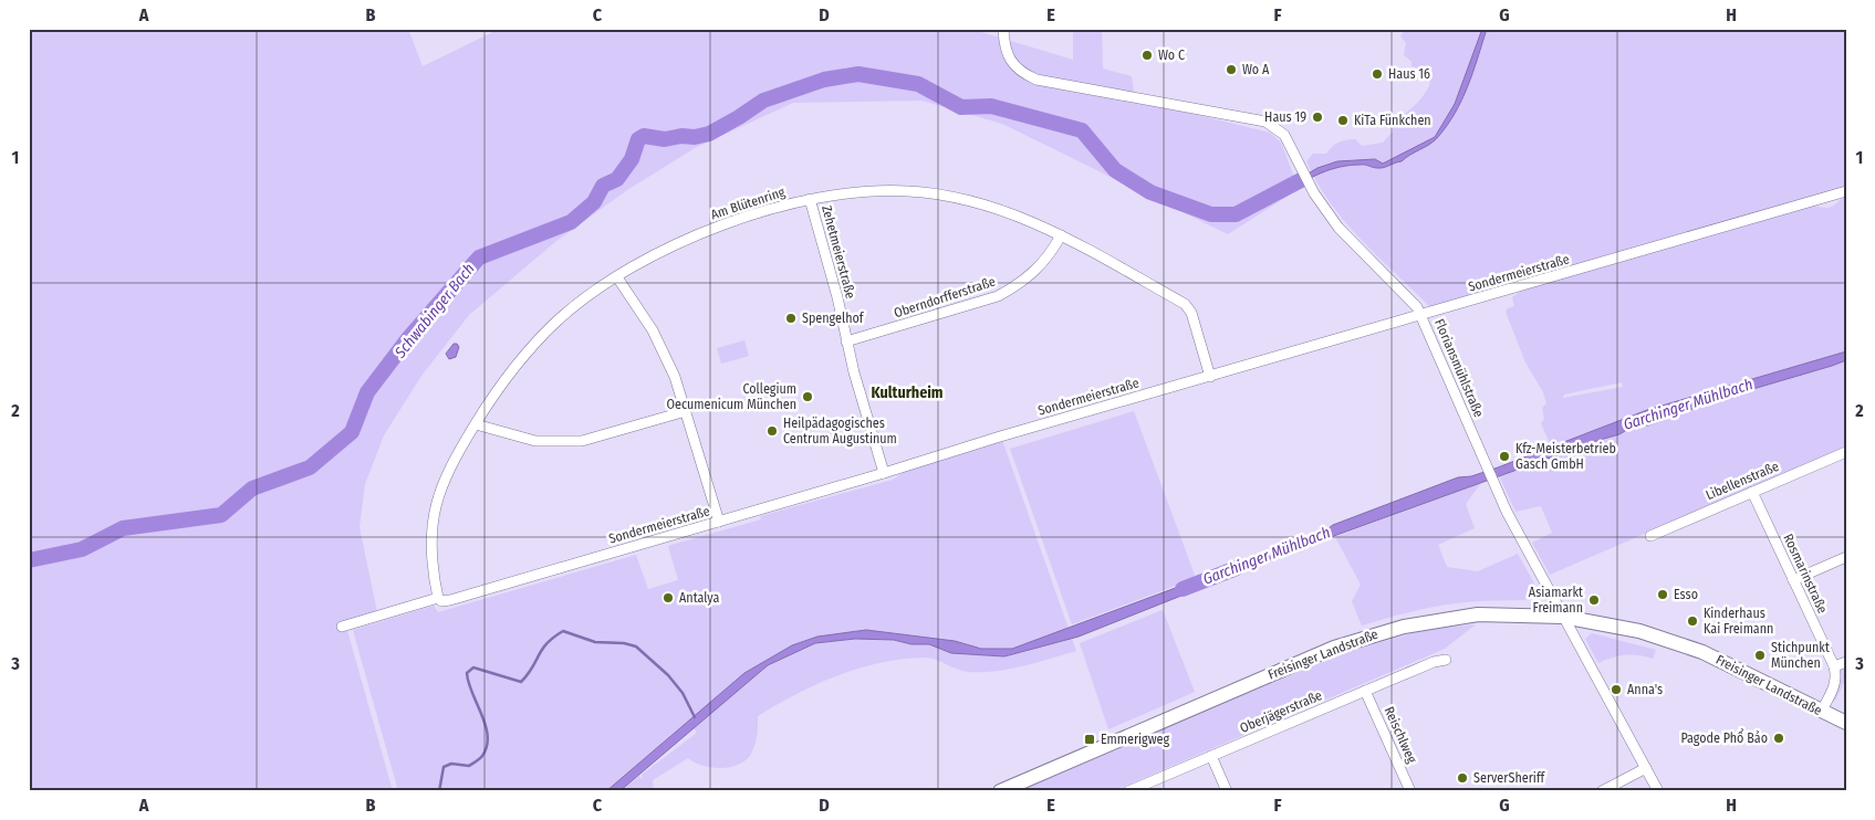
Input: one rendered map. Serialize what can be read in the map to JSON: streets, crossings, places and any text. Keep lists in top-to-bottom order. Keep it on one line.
{"streets":{"main road":["Freisinger Landstraße"],"street":["Am Blütenring","Zehetmeierstraße","Sondermeierstraße","Oberndorfferstraße","Floriansmühlstraße","Libellenstraße","Rosmarinstraße","Oberjägerstraße","Reischlweg"]},"crossings":[["Am Blütenring","Zehetmeierstraße"],["Am Blütenring","Sondermeierstraße"],["Am Blütenring","Oberndorfferstraße"],["Zehetmeierstraße","Sondermeierstraße"],["Zehetmeierstraße","Oberndorfferstraße"],["Sondermeierstraße","Floriansmühlstraße"],["Floriansmühlstraße","Freisinger Landstraße"],["Libellenstraße","Rosmarinstraße"],["Oberjägerstraße","Reischlweg"]],"districts":["Kulturheim"],"water":["Schwabinger Bach","Garchinger Mühlbach"],"places":{"other":["Wo C","Wo A","Haus 16","Haus 19","KiTa Fünkchen","Spengelhof","Collegium Oecumenicum München","Heilpädagogisches Centrum Augustinum","Kfz-Meisterbetrieb Gasch GmbH","Esso","Antalya","Asiamarkt Freimann","Kinderhaus Kai Freimann","Stichpunkt München","Anna's","Pagode Phổ Bảo","ServerSheriff"],"transit":["Emmerigweg"]},"grid":{"columns":["A","B","C","D","E","F","G","H"],"rows":["1","2","3"]}}
